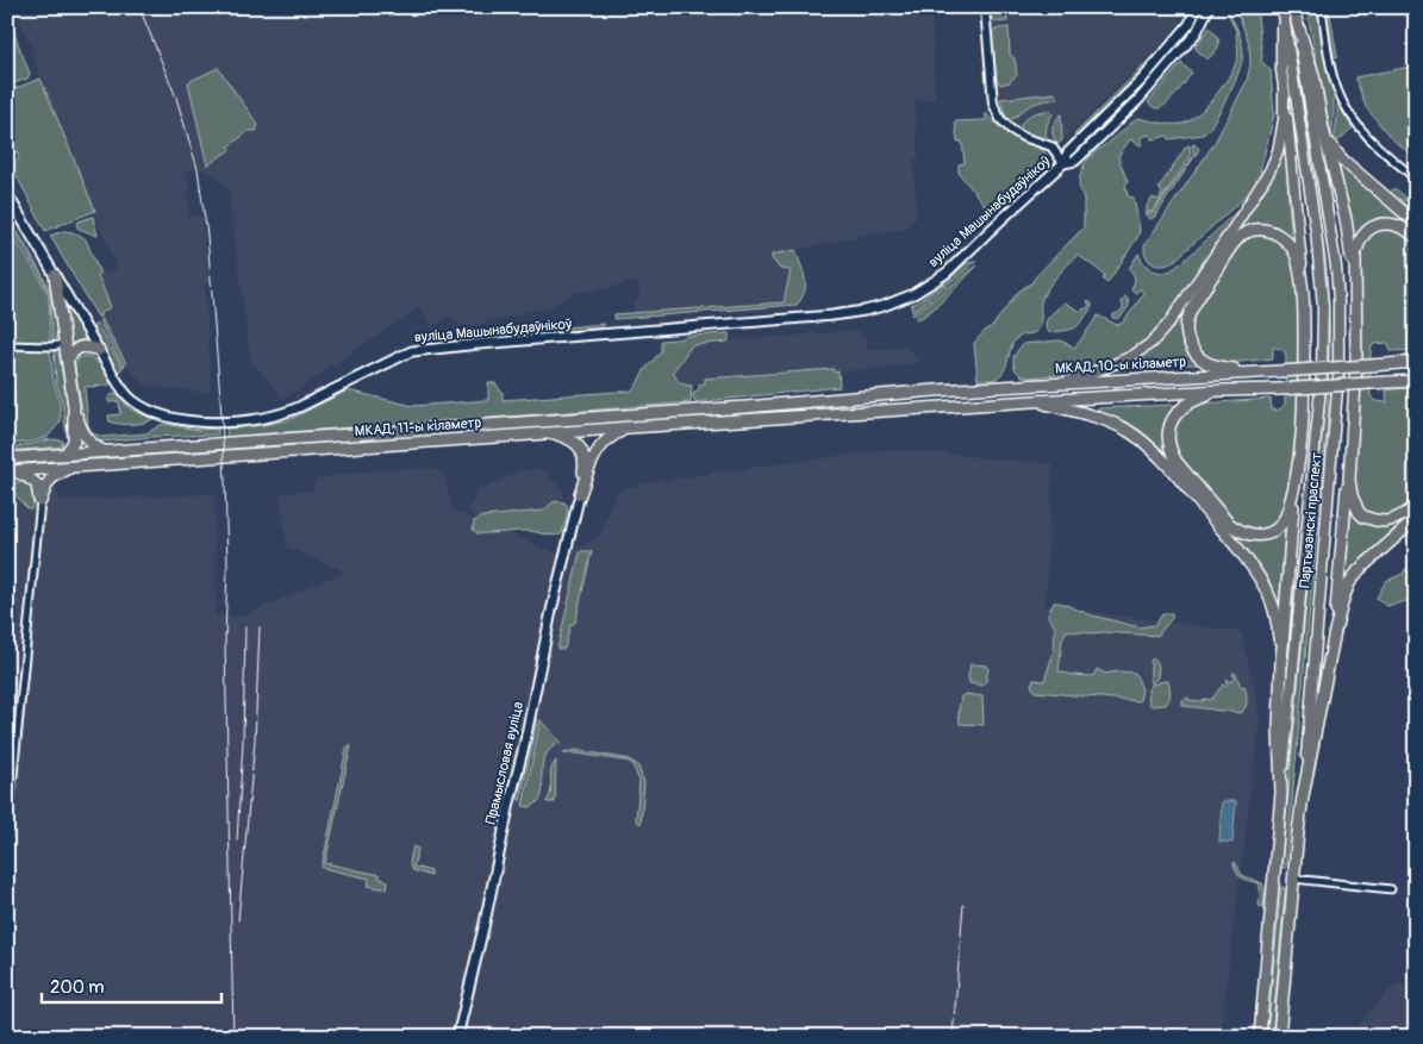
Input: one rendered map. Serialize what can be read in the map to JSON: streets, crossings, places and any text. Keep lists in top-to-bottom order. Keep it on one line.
{"streets":{"highway":["МКАД, 10-ы кіламетр","МКАД, 11-ы кіламетр","Партызанскі праспект"],"main road":["вуліца Машынабудаўнікоў","Прамысловая вуліца"]},"crossings":[["МКАД, 10-ы кіламетр","МКАД, 11-ы кіламетр"]],"scale_bar":"200 m"}
